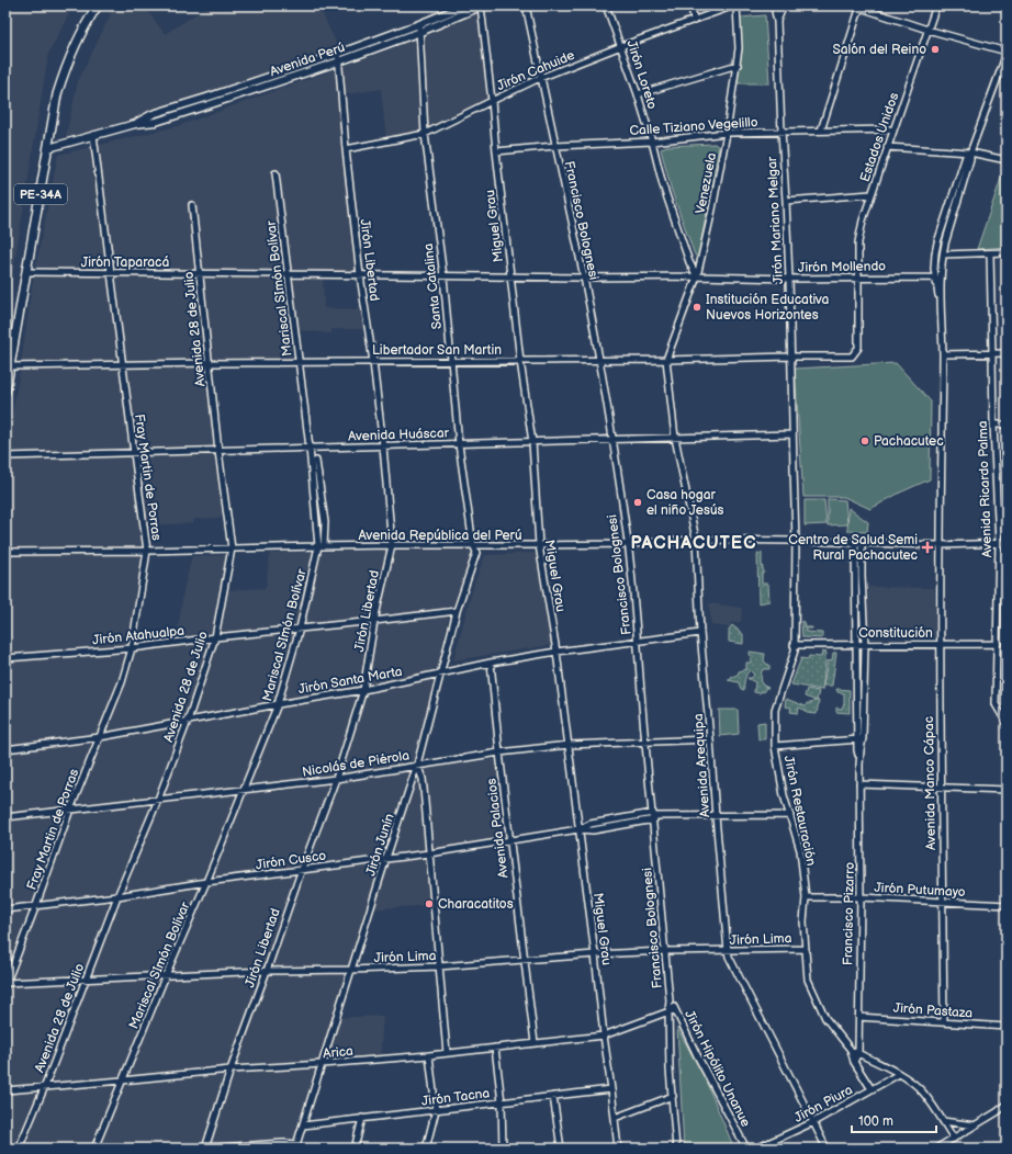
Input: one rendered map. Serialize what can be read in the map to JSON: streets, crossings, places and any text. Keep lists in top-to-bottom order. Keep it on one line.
{"streets":{"highway":["PE-34A"],"main road":["Avenida Perú"],"street":["Jirón Cahuide","Jirón Loreto","Calle Tiziano Vegelillo","Estados Unidos","Venezuela","Francisco Bolognesi","Jirón Mariano Melgar","Miguel Grau","Jirón Libertad","Jirón Taparacá","Jirón Mollendo","Santa Catalina","Mariscal SImón Bolívar","Avenida 28 de Julio","Libertador San Martin","Avenida Huáscar","Fray Martin de Porras","Avenida Ricardo Palma","Avenida República del Perú","Constitución","Jirón Atahualpa","Jirón Santa Marta","Nicolás de Piérola","Avenida Arequipa","Avenida Manco Cápac","Jirón Restauración","Avenida Palacios","Jirón Junín","Jirón Cusco","Jirón Putumayo","Francisco Pizarro","Jirón Lima","Jirón Pastaza","Arica","Jirón Hipólito Unanue","Jirón Tacna","Jirón Piura"]},"crossings":[["Avenida Perú","PE-34A"],["Avenida Perú","Miguel Grau"],["Avenida Perú","Jirón Libertad"],["Avenida Perú","Santa Catalina"],["Avenida Perú","Fray Martin de Porras"],["Jirón Cahuide","Jirón Loreto"],["Jirón Cahuide","Venezuela"],["Jirón Cahuide","Francisco Bolognesi"],["Jirón Cahuide","Miguel Grau"],["Jirón Cahuide","Jirón Libertad"],["Jirón Cahuide","Santa Catalina"],["Jirón Loreto","Calle Tiziano Vegelillo"],["Jirón Loreto","Venezuela"],["Jirón Loreto","Jirón Taparacá"],["Jirón Loreto","Jirón Mollendo"],["Calle Tiziano Vegelillo","Estados Unidos"],["Calle Tiziano Vegelillo","Venezuela"],["Calle Tiziano Vegelillo","Francisco Bolognesi"],["Calle Tiziano Vegelillo","Jirón Mariano Melgar"],["Calle Tiziano Vegelillo","Miguel Grau"],["Estados Unidos","Jirón Mollendo"],["Estados Unidos","Libertador San Martin"],["Venezuela","Jirón Taparacá"],["Venezuela","Jirón Mollendo"],["Venezuela","Libertador San Martin"],["Venezuela","Avenida Arequipa"],["PE-34A","Jirón Taparacá"],["PE-34A","Libertador San Martin"],["Francisco Bolognesi","Jirón Taparacá"],["Francisco Bolognesi","Libertador San Martin"],["Francisco Bolognesi","Avenida Huáscar"],["Francisco Bolognesi","Avenida República del Perú"],["Francisco Bolognesi","Jirón Santa Marta"],["Francisco Bolognesi","Nicolás de Piérola"],["Francisco Bolognesi","Jirón Cusco"],["Francisco Bolognesi","Jirón Lima"],["Francisco Bolognesi","Arica"],["Francisco Bolognesi","Jirón Hipólito Unanue"],["Jirón Mariano Melgar","Jirón Mollendo"],["Jirón Mariano Melgar","Libertador San Martin"],["Jirón Mariano Melgar","Avenida Huáscar"],["Jirón Mariano Melgar","Avenida República del Perú"],["Jirón Mariano Melgar","Jirón Restauración"],["Miguel Grau","Jirón Taparacá"],["Miguel Grau","Libertador San Martin"],["Miguel Grau","Avenida Huáscar"],["Miguel Grau","Avenida República del Perú"],["Miguel Grau","Jirón Santa Marta"],["Miguel Grau","Nicolás de Piérola"],["Miguel Grau","Jirón Cusco"],["Miguel Grau","Jirón Lima"],["Miguel Grau","Arica"],["Miguel Grau","Jirón Tacna"],["Jirón Libertad","Jirón Taparacá"],["Jirón Libertad","Libertador San Martin"],["Jirón Libertad","Avenida Huáscar"],["Jirón Libertad","Avenida República del Perú"],["Jirón Libertad","Jirón Atahualpa"],["Jirón Libertad","Jirón Santa Marta"],["Jirón Libertad","Nicolás de Piérola"],["Jirón Libertad","Jirón Cusco"],["Jirón Libertad","Jirón Lima"],["Jirón Libertad","Arica"],["Jirón Taparacá","Jirón Mollendo"],["Jirón Taparacá","Santa Catalina"],["Jirón Taparacá","Mariscal SImón Bolívar"],["Jirón Taparacá","Avenida 28 de Julio"],["Jirón Taparacá","Fray Martin de Porras"],["Santa Catalina","Libertador San Martin"],["Santa Catalina","Avenida Huáscar"],["Santa Catalina","Avenida República del Perú"],["Santa Catalina","Jirón Junín"],["Mariscal SImón Bolívar","Libertador San Martin"],["Mariscal SImón Bolívar","Avenida Huáscar"],["Mariscal SImón Bolívar","Avenida República del Perú"],["Mariscal SImón Bolívar","Jirón Atahualpa"],["Mariscal SImón Bolívar","Jirón Santa Marta"],["Mariscal SImón Bolívar","Nicolás de Piérola"],["Mariscal SImón Bolívar","Jirón Cusco"],["Mariscal SImón Bolívar","Jirón Lima"],["Mariscal SImón Bolívar","Arica"],["Avenida 28 de Julio","Libertador San Martin"],["Avenida 28 de Julio","Avenida Huáscar"],["Avenida 28 de Julio","Avenida República del Perú"],["Avenida 28 de Julio","Jirón Atahualpa"],["Avenida 28 de Julio","Jirón Santa Marta"],["Avenida 28 de Julio","Nicolás de Piérola"],["Avenida 28 de Julio","Jirón Cusco"],["Avenida 28 de Julio","Jirón Lima"],["Avenida 28 de Julio","Arica"],["Libertador San Martin","Fray Martin de Porras"],["Libertador San Martin","Avenida Arequipa"],["Avenida Huáscar","Fray Martin de Porras"],["Avenida Huáscar","Avenida Arequipa"],["Fray Martin de Porras","Avenida República del Perú"],["Fray Martin de Porras","Jirón Atahualpa"],["Fray Martin de Porras","Jirón Santa Marta"],["Fray Martin de Porras","Nicolás de Piérola"],["Fray Martin de Porras","Jirón Cusco"],["Fray Martin de Porras","Jirón Lima"],["Avenida Ricardo Palma","Avenida República del Perú"],["Avenida Ricardo Palma","Constitución"],["Avenida República del Perú","Avenida Arequipa"],["Avenida República del Perú","Avenida Manco Cápac"],["Avenida República del Perú","Jirón Restauración"],["Avenida República del Perú","Jirón Junín"],["Avenida República del Perú","Francisco Pizarro"],["Constitución","Avenida Manco Cápac"],["Constitución","Jirón Restauración"],["Constitución","Francisco Pizarro"],["Jirón Atahualpa","Jirón Junín"],["Jirón Santa Marta","Avenida Arequipa"],["Jirón Santa Marta","Avenida Palacios"],["Jirón Santa Marta","Jirón Junín"],["Nicolás de Piérola","Avenida Arequipa"],["Nicolás de Piérola","Avenida Palacios"],["Nicolás de Piérola","Jirón Junín"],["Avenida Arequipa","Jirón Cusco"],["Avenida Arequipa","Jirón Lima"],["Avenida Arequipa","Jirón Piura"],["Avenida Manco Cápac","Jirón Putumayo"],["Avenida Manco Cápac","Jirón Pastaza"],["Jirón Restauración","Jirón Cusco"],["Jirón Restauración","Jirón Putumayo"],["Jirón Restauración","Francisco Pizarro"],["Jirón Restauración","Jirón Lima"],["Jirón Restauración","Jirón Piura"],["Avenida Palacios","Jirón Cusco"],["Avenida Palacios","Jirón Lima"],["Avenida Palacios","Arica"],["Jirón Junín","Jirón Cusco"],["Jirón Junín","Jirón Lima"],["Jirón Junín","Arica"],["Jirón Junín","Jirón Tacna"],["Jirón Putumayo","Francisco Pizarro"],["Francisco Pizarro","Jirón Pastaza"],["Arica","Jirón Hipólito Unanue"]],"districts":["PACHACUTEC"],"places":{"other":["Salón del Reino","Institución Educativa Nuevos Horizontes","Pachacutec","Casa hogar el niño Jesús","Characatitos"],"health":["Centro de Salud Semi Rural Pachacutec"]},"scale_bar":"100 m"}
